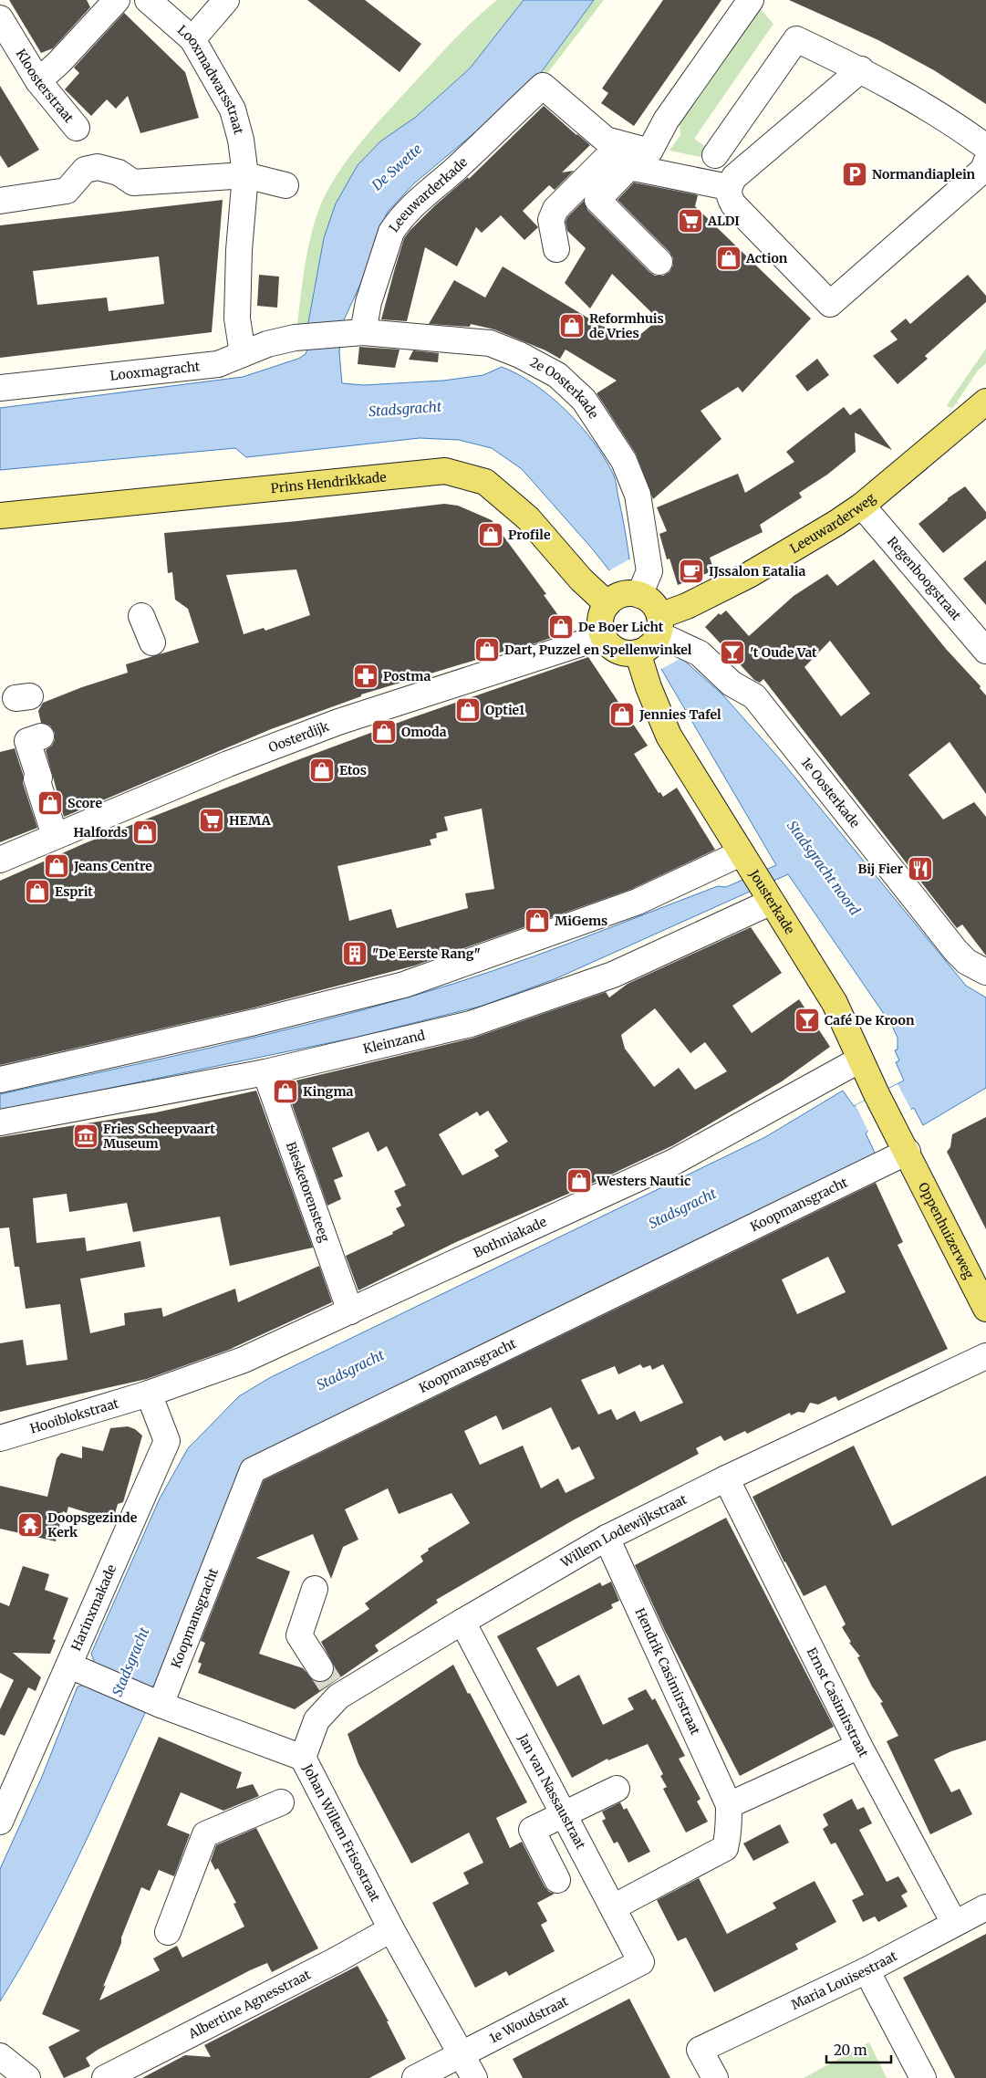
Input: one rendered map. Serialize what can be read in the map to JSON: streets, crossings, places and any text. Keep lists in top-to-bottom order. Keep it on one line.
{"streets":{"main road":["Prins Hendrikkade","Leeuwarderweg","Jousterkade","Oppenhuizerweg"],"street":["Looxmadwarsstraat","Kloosterstraat","Leeuwarderkade","Looxmagracht","2e Oosterkade","Regenboogstraat","Oosterdijk","1e Oosterkade","Kleinzand","Biesketorensteeg","Koopmansgracht","Bothniakade","Hooiblokstraat","Willem Lodewijkstraat","Harinxmakade","Hendrik Casimirstraat","Ernst Casimirstraat","Jan van Nassaustraat","Johan Willem Frisostraat","Maria Louisestraat","Albertine Agnesstraat","1e Woudstraat"]},"crossings":[["Looxmadwarsstraat","Looxmagracht"],["Leeuwarderkade","Looxmagracht"],["Leeuwarderkade","2e Oosterkade"],["Looxmagracht","2e Oosterkade"],["2e Oosterkade","Prins Hendrikkade"],["2e Oosterkade","Leeuwarderweg"],["2e Oosterkade","Oosterdijk"],["2e Oosterkade","1e Oosterkade"],["2e Oosterkade","Jousterkade"],["Prins Hendrikkade","Leeuwarderweg"],["Prins Hendrikkade","Oosterdijk"],["Prins Hendrikkade","1e Oosterkade"],["Prins Hendrikkade","Jousterkade"],["Leeuwarderweg","Regenboogstraat"],["Leeuwarderweg","Oosterdijk"],["Leeuwarderweg","1e Oosterkade"],["Leeuwarderweg","Jousterkade"],["Oosterdijk","1e Oosterkade"],["Oosterdijk","Jousterkade"],["1e Oosterkade","Jousterkade"],["Jousterkade","Kleinzand"],["Jousterkade","Koopmansgracht"],["Jousterkade","Oppenhuizerweg"],["Jousterkade","Bothniakade"],["Kleinzand","Biesketorensteeg"],["Biesketorensteeg","Bothniakade"],["Koopmansgracht","Oppenhuizerweg"],["Koopmansgracht","Johan Willem Frisostraat"],["Bothniakade","Hooiblokstraat"],["Bothniakade","Harinxmakade"],["Hooiblokstraat","Harinxmakade"],["Willem Lodewijkstraat","Hendrik Casimirstraat"],["Willem Lodewijkstraat","Ernst Casimirstraat"],["Willem Lodewijkstraat","Jan van Nassaustraat"],["Willem Lodewijkstraat","Johan Willem Frisostraat"],["Harinxmakade","Johan Willem Frisostraat"],["Ernst Casimirstraat","Maria Louisestraat"],["Jan van Nassaustraat","1e Woudstraat"],["Johan Willem Frisostraat","Albertine Agnesstraat"],["Johan Willem Frisostraat","1e Woudstraat"]],"water":["De Swette","Stadsgracht","Stadsgracht noord"],"places":{"parking":["Normandiaplein"],"supermarket":["ALDI","HEMA"],"shop":["Action","Reformhuis de Vries","Profile","De Boer Licht","Dart, Puzzel en Spellenwinkel","Optie1","Jennies Tafel","Omoda","Etos","Score","Halfords","Jeans Centre","Esprit","MiGems","Kingma","Westers Nautic"],"cafe":["IJssalon Eatalia"],"bar":["'t Oude Vat","Café De Kroon"],"pharmacy":["Postma"],"restaurant":["Bij Fier"],"building":["\"De Eerste Rang\""],"museum":["Fries Scheepvaart Museum"],"temple":["Doopsgezinde Kerk"]},"scale_bar":"20 m"}
